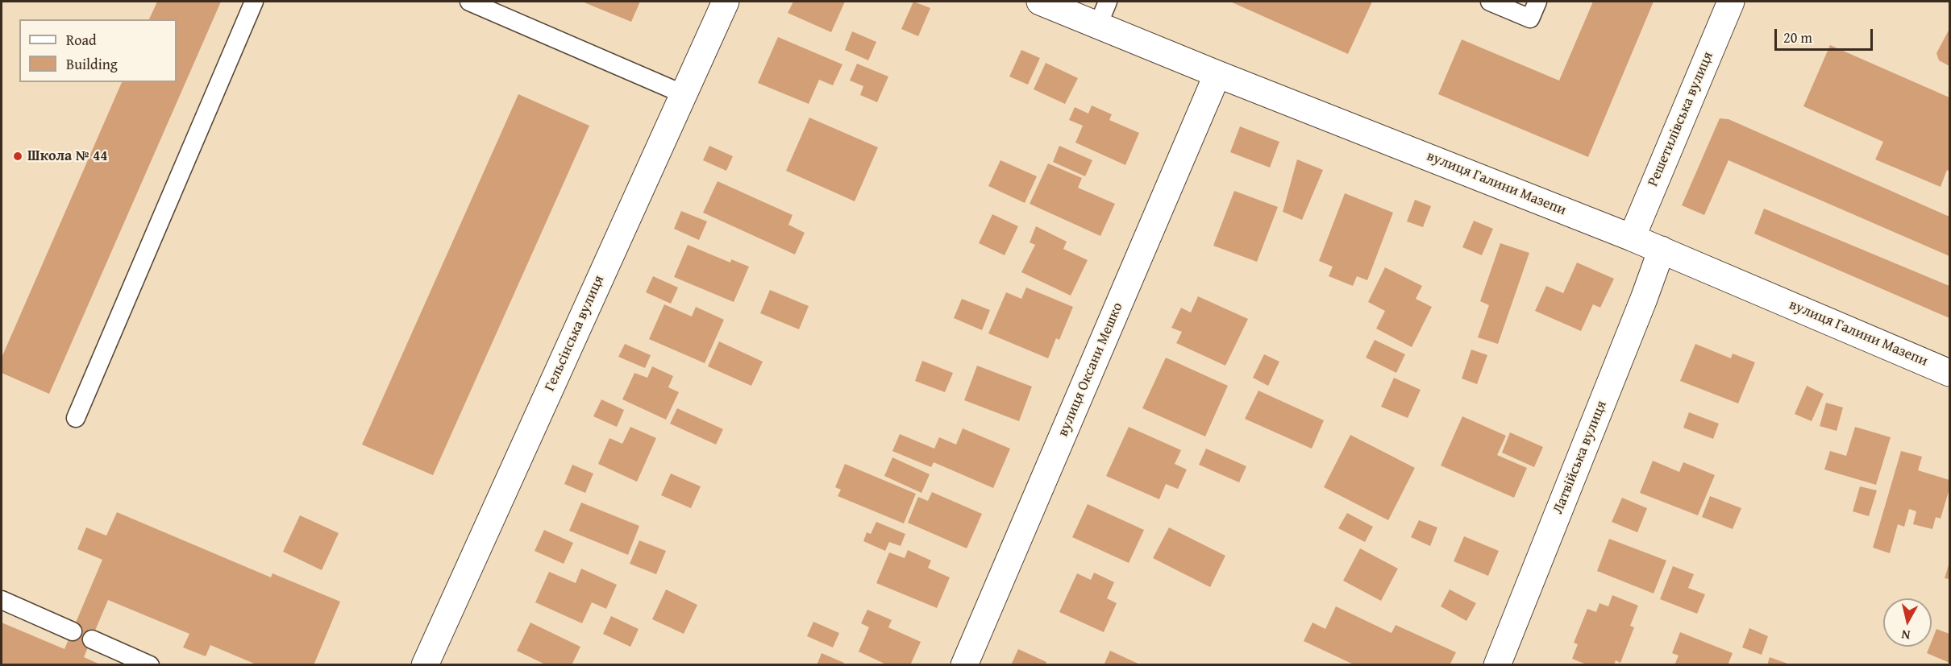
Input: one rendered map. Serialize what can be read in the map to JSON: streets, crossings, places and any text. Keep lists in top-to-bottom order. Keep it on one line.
{"streets":{"street":["Решетилівська вулиця","вулиця Галини Мазепи","Гельсінська вулиця","вулиця Оксани Мешко","Латвійська вулиця"]},"crossings":[["Решетилівська вулиця","вулиця Галини Мазепи"],["вулиця Галини Мазепи","вулиця Оксани Мешко"],["вулиця Галини Мазепи","Латвійська вулиця"]],"places":["Школа № 44"],"legend":["Road","Building"],"scale_bar":"20 m","north":"bottom"}
